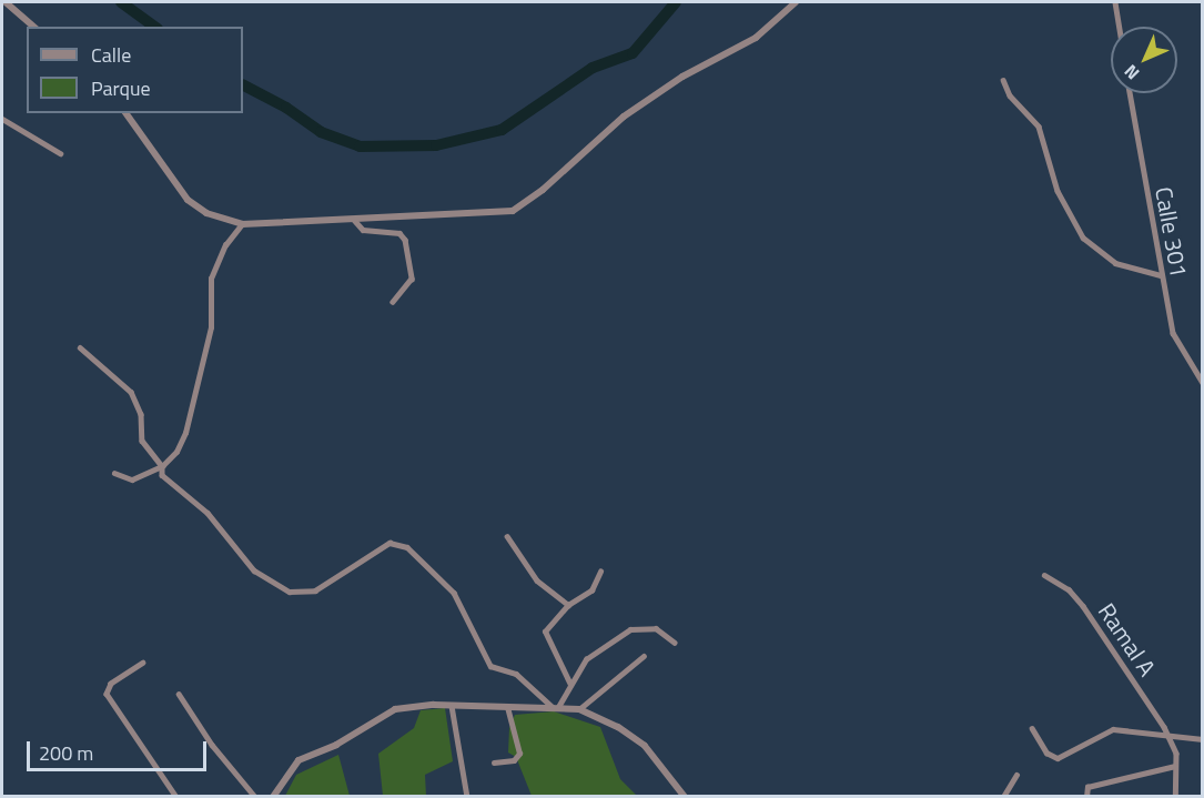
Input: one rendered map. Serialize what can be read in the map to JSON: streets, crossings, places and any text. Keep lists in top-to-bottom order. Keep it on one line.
{"streets":{"street":["Calle 301","Ramal A"]},"legend":["Calle","Parque"],"scale_bar":"200 m","north":"bottom left"}
